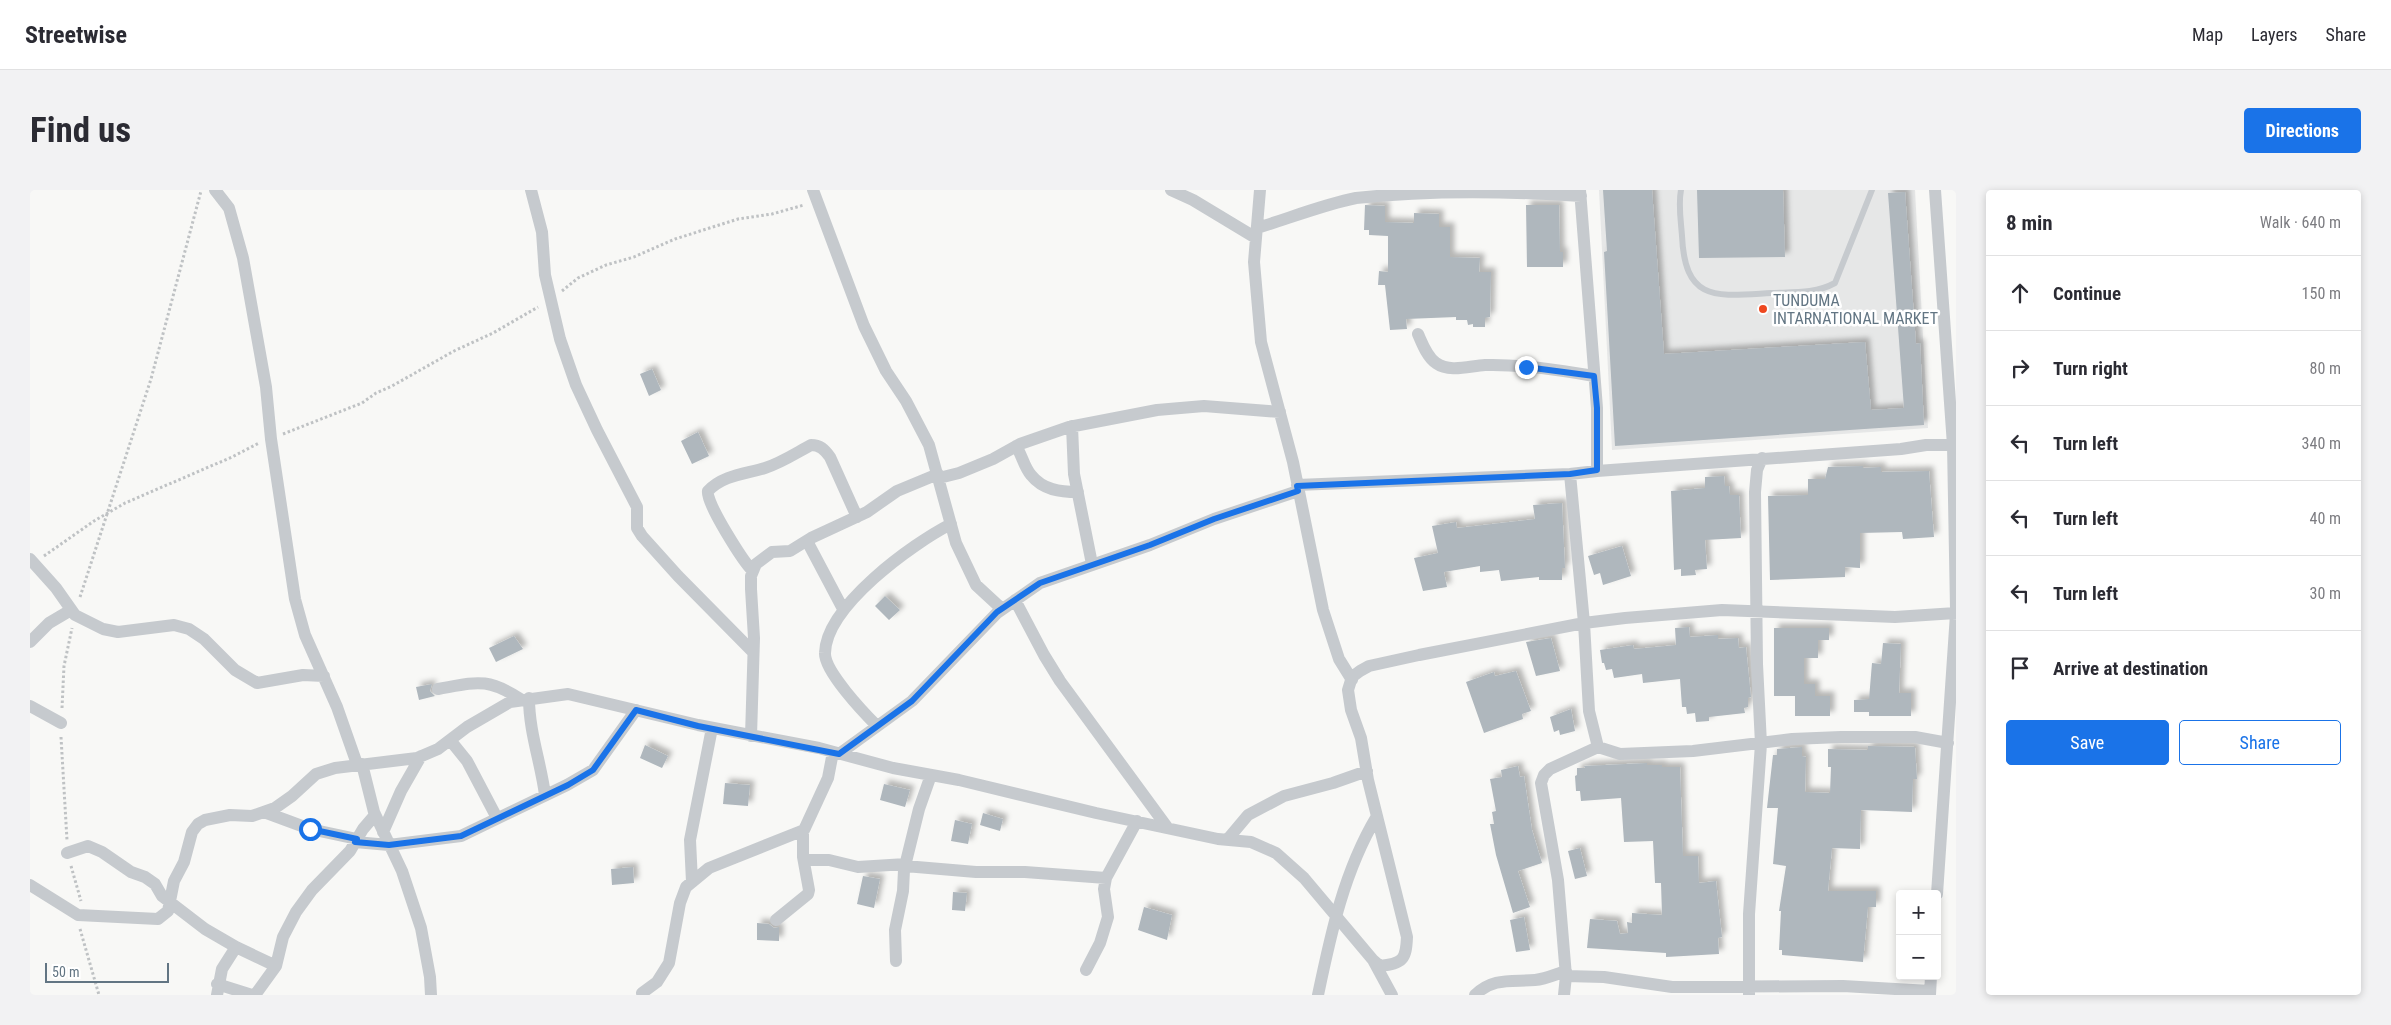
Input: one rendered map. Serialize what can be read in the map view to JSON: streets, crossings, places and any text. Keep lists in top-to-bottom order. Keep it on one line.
{"places":["TUNDUMA INTARNATIONAL MARKET"],"scale_bar":"50 m","page":{"header":"Streetwise","nav":["Map","Layers","Share"],"buttons":["Directions",["Save","Share"]],"title":"Find us","heading":["8 min","Walk · 640 m"],"list":[["Continue","150 m"],["Turn right","80 m"],["Turn left","340 m"],["Turn left","40 m"],["Turn left","30 m"],"Arrive at destination"],"map_buttons":["+","−"],"scale":"50 m"}}
